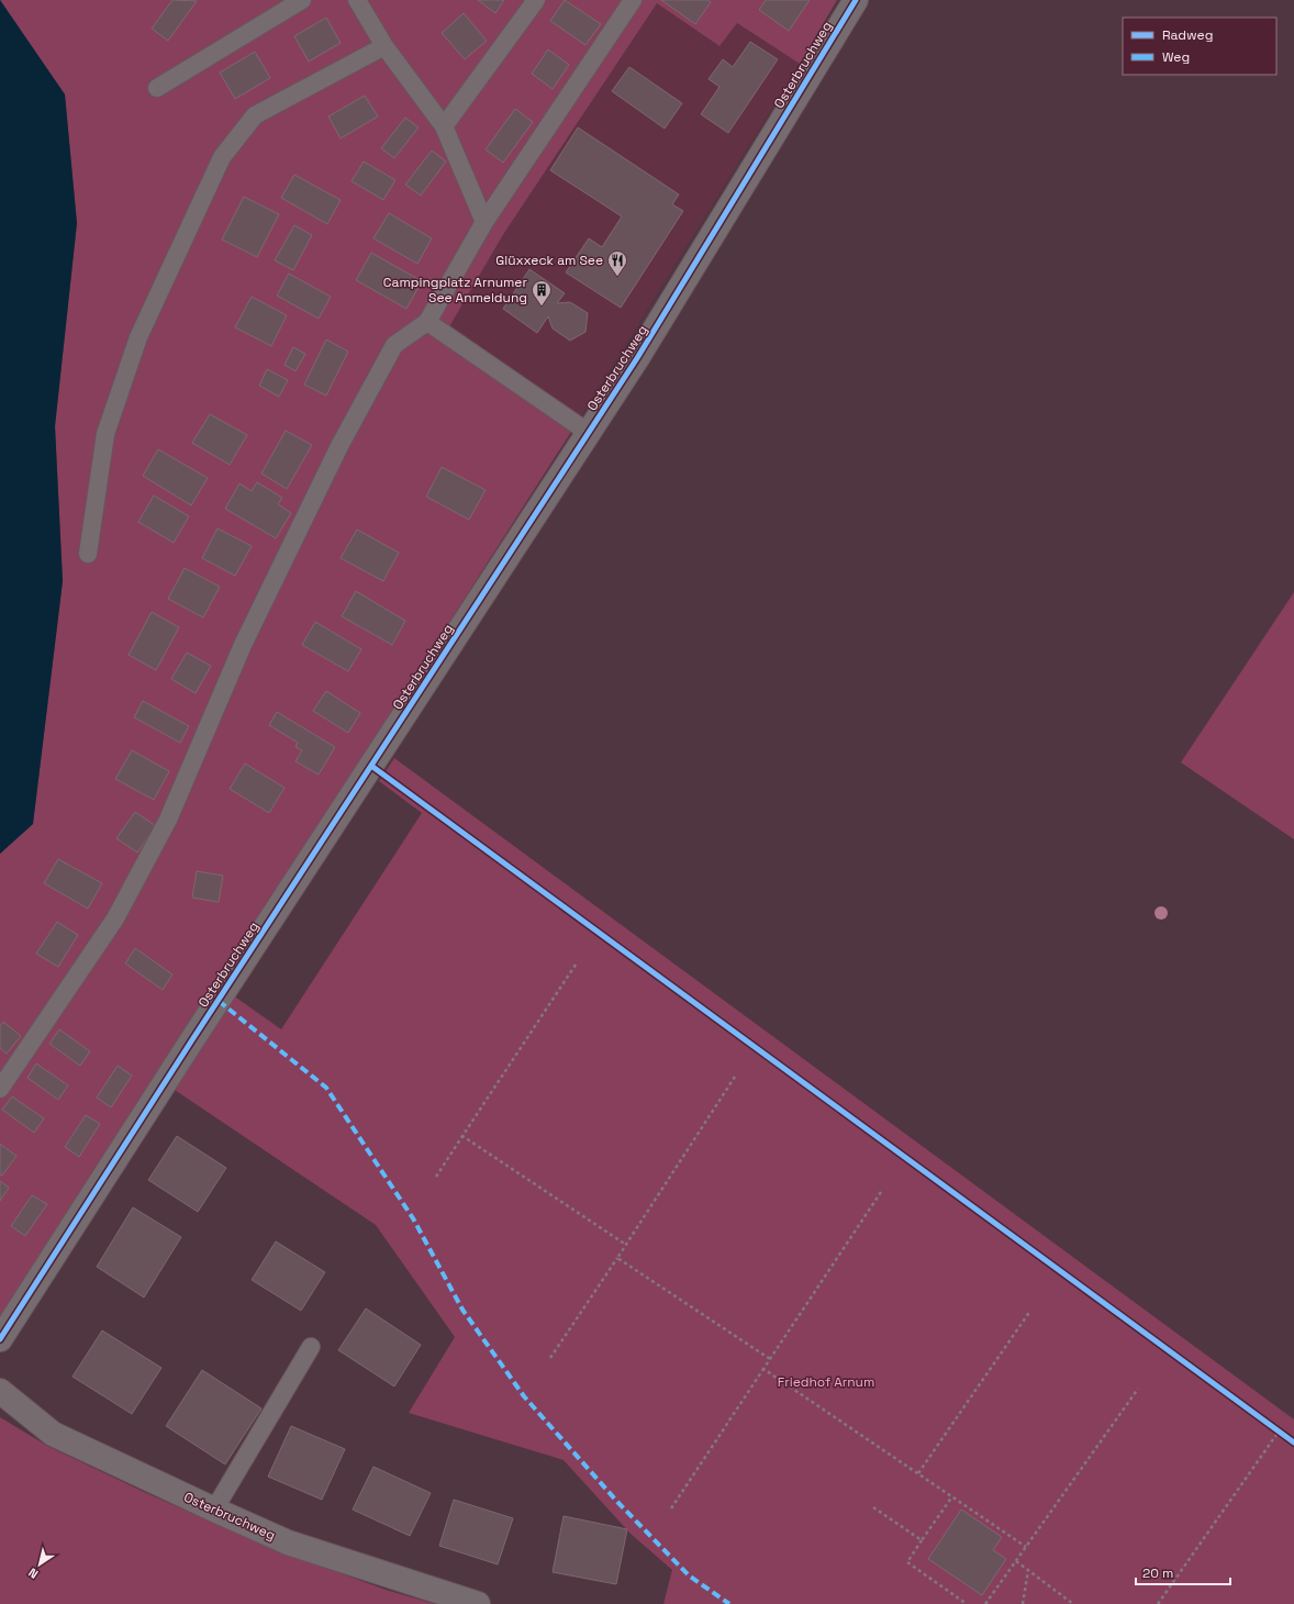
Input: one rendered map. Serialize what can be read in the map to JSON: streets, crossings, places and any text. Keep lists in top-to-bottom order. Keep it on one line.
{"streets":{"street":["Osterbruchweg"]},"parks":["Friedhof Arnum"],"places":{"restaurant":["Glüxxeck am See"],"building":["Campingplatz Arnumer See Anmeldung"]},"legend":["Radweg","Weg"],"scale_bar":"20 m","north":"bottom left"}
